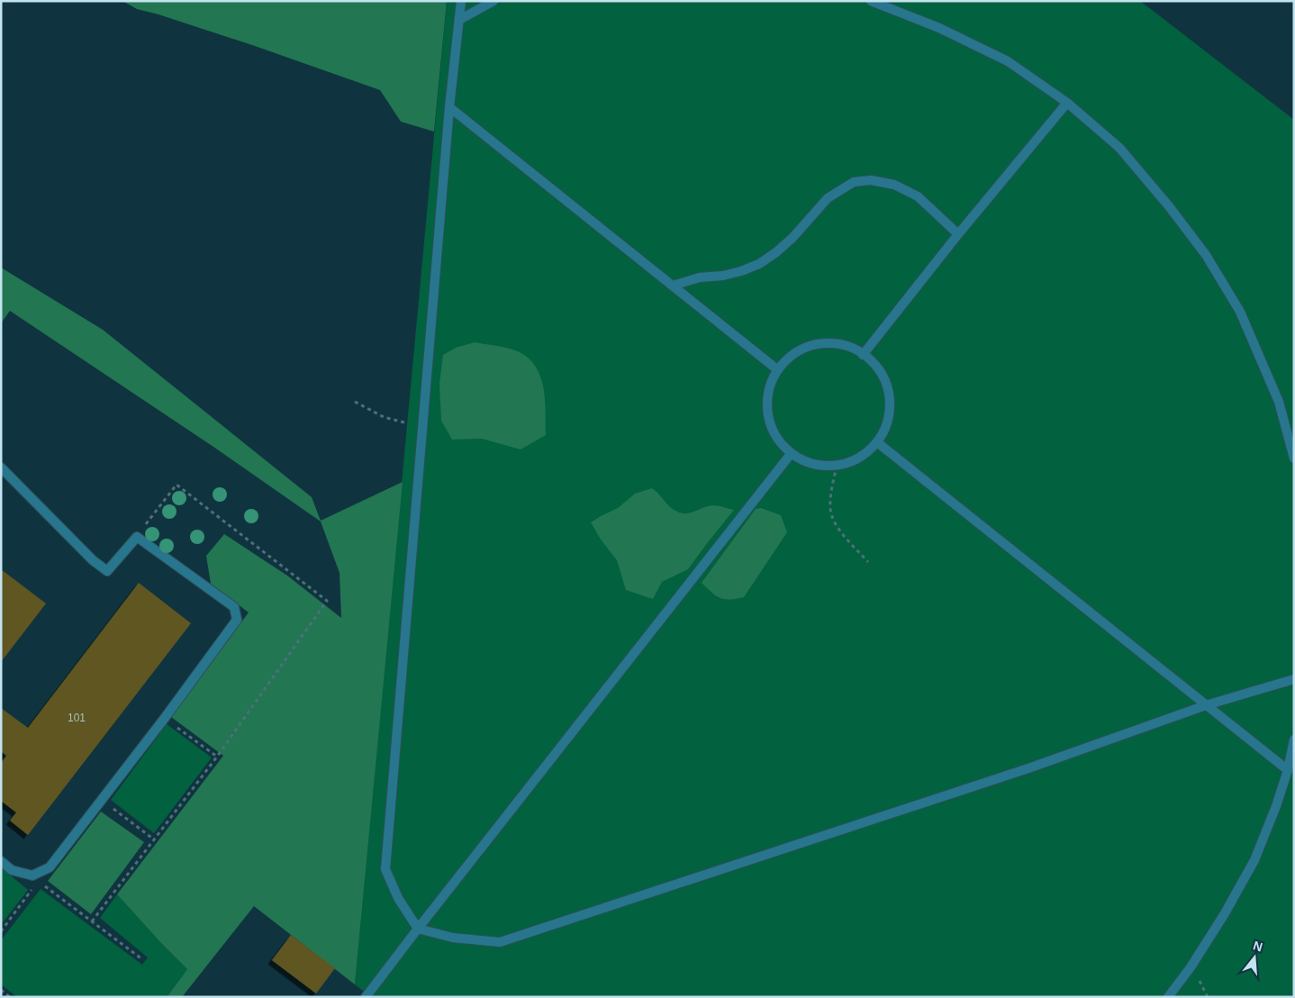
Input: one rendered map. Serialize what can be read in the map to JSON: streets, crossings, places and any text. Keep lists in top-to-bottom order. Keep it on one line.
{"house_numbers":["101"],"north":"top"}
